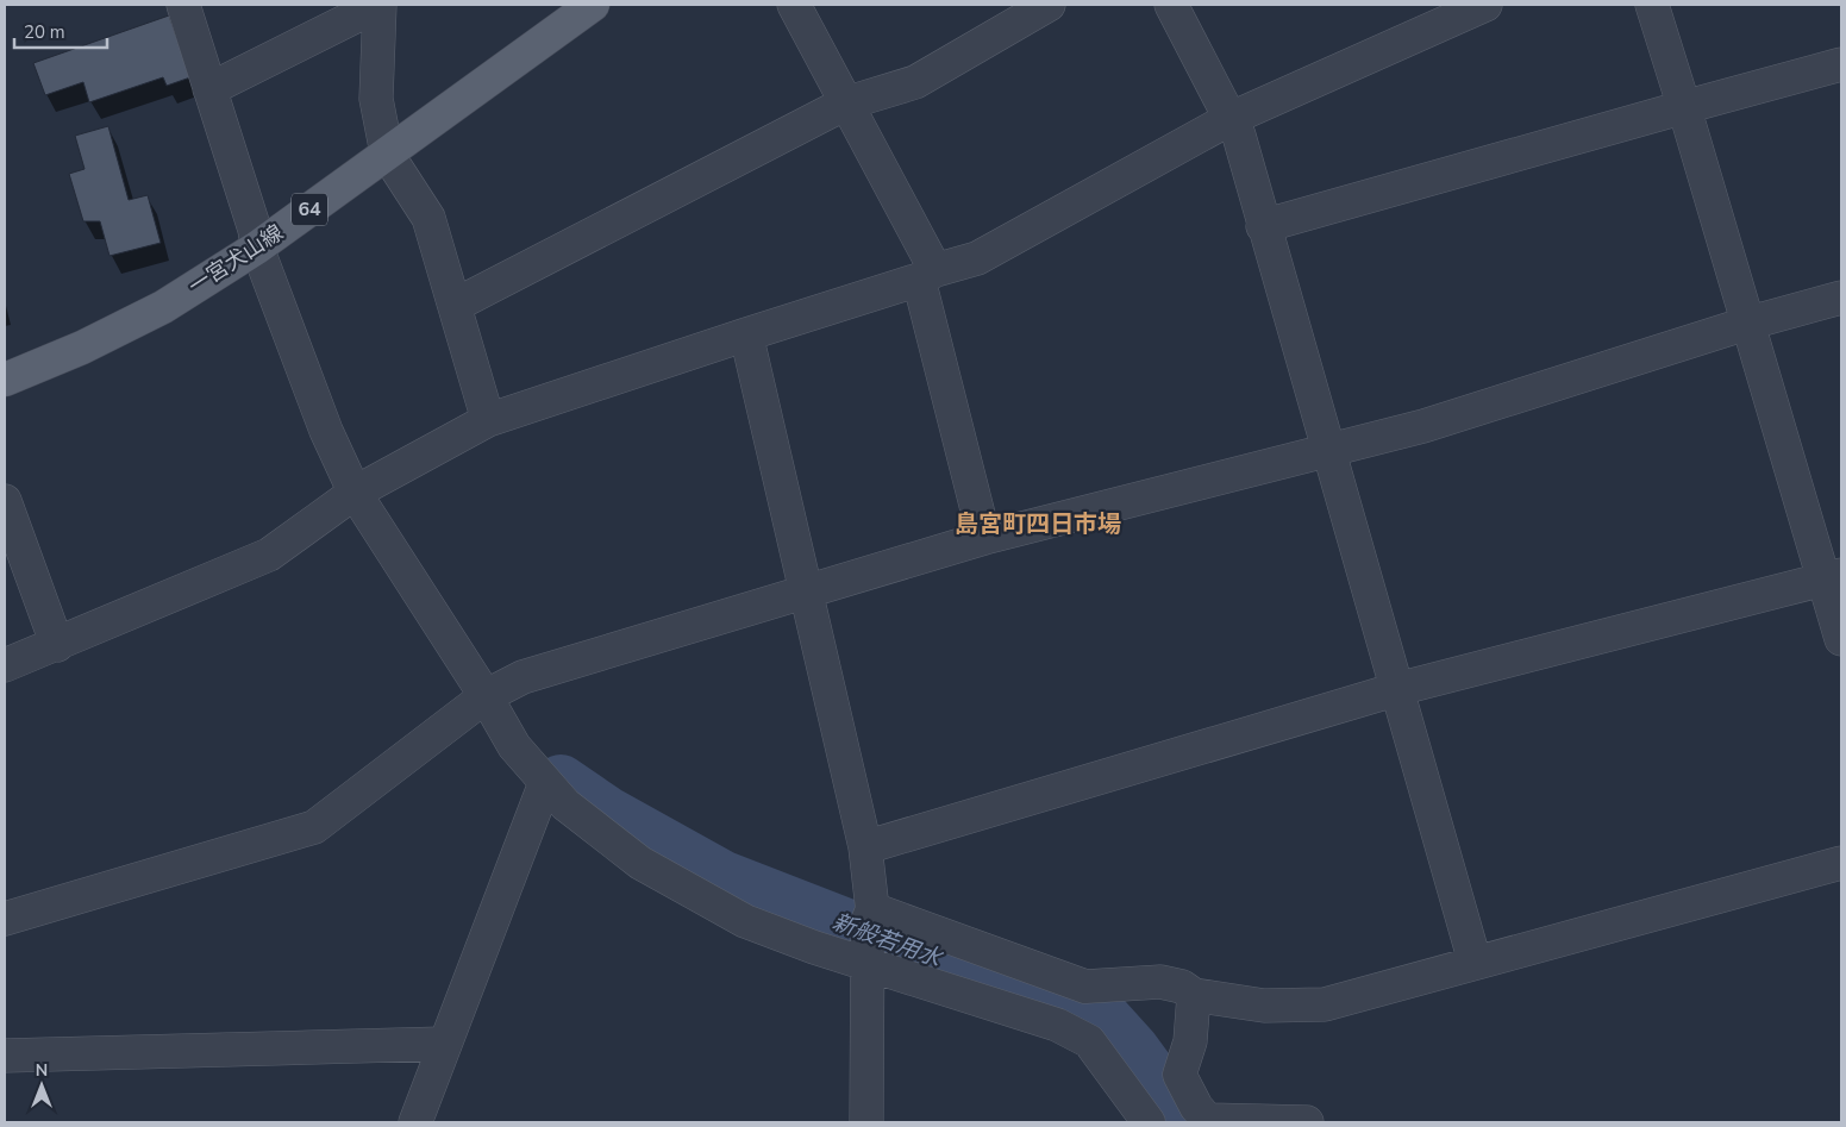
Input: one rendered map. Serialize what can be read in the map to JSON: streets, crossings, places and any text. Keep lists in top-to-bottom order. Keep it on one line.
{"streets":{"main road":["64","一宮犬山線"]},"districts":["島宮町四日市場"],"water":["新般若用水"],"scale_bar":"20 m","north":"top"}
